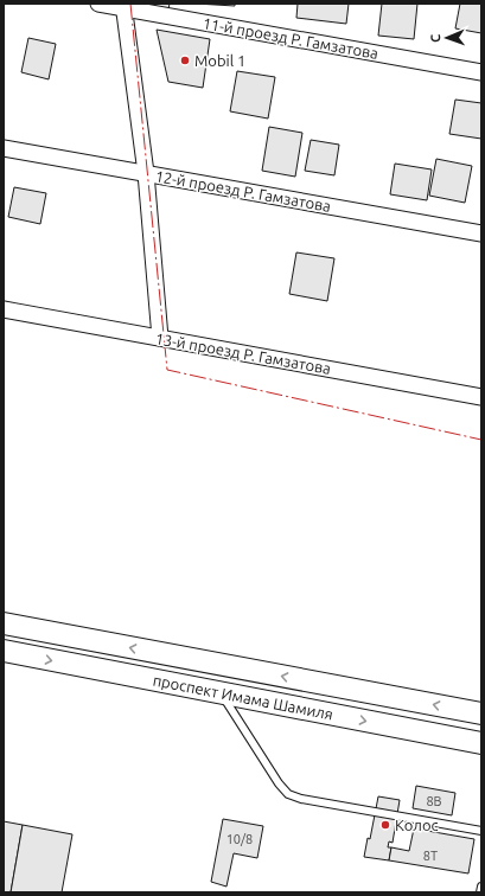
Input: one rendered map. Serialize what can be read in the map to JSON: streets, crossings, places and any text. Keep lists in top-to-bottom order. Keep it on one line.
{"streets":{"main road":["проспект Имама Шамиля"],"street":["11-й проезд Р. Гамзатова","12-й проезд Р. Гамзатова","13-й проезд Р. Гамзатова"]},"places":["Mobil 1","Колос"],"house_numbers":["8В","10/8","8Т"],"north":"left"}
